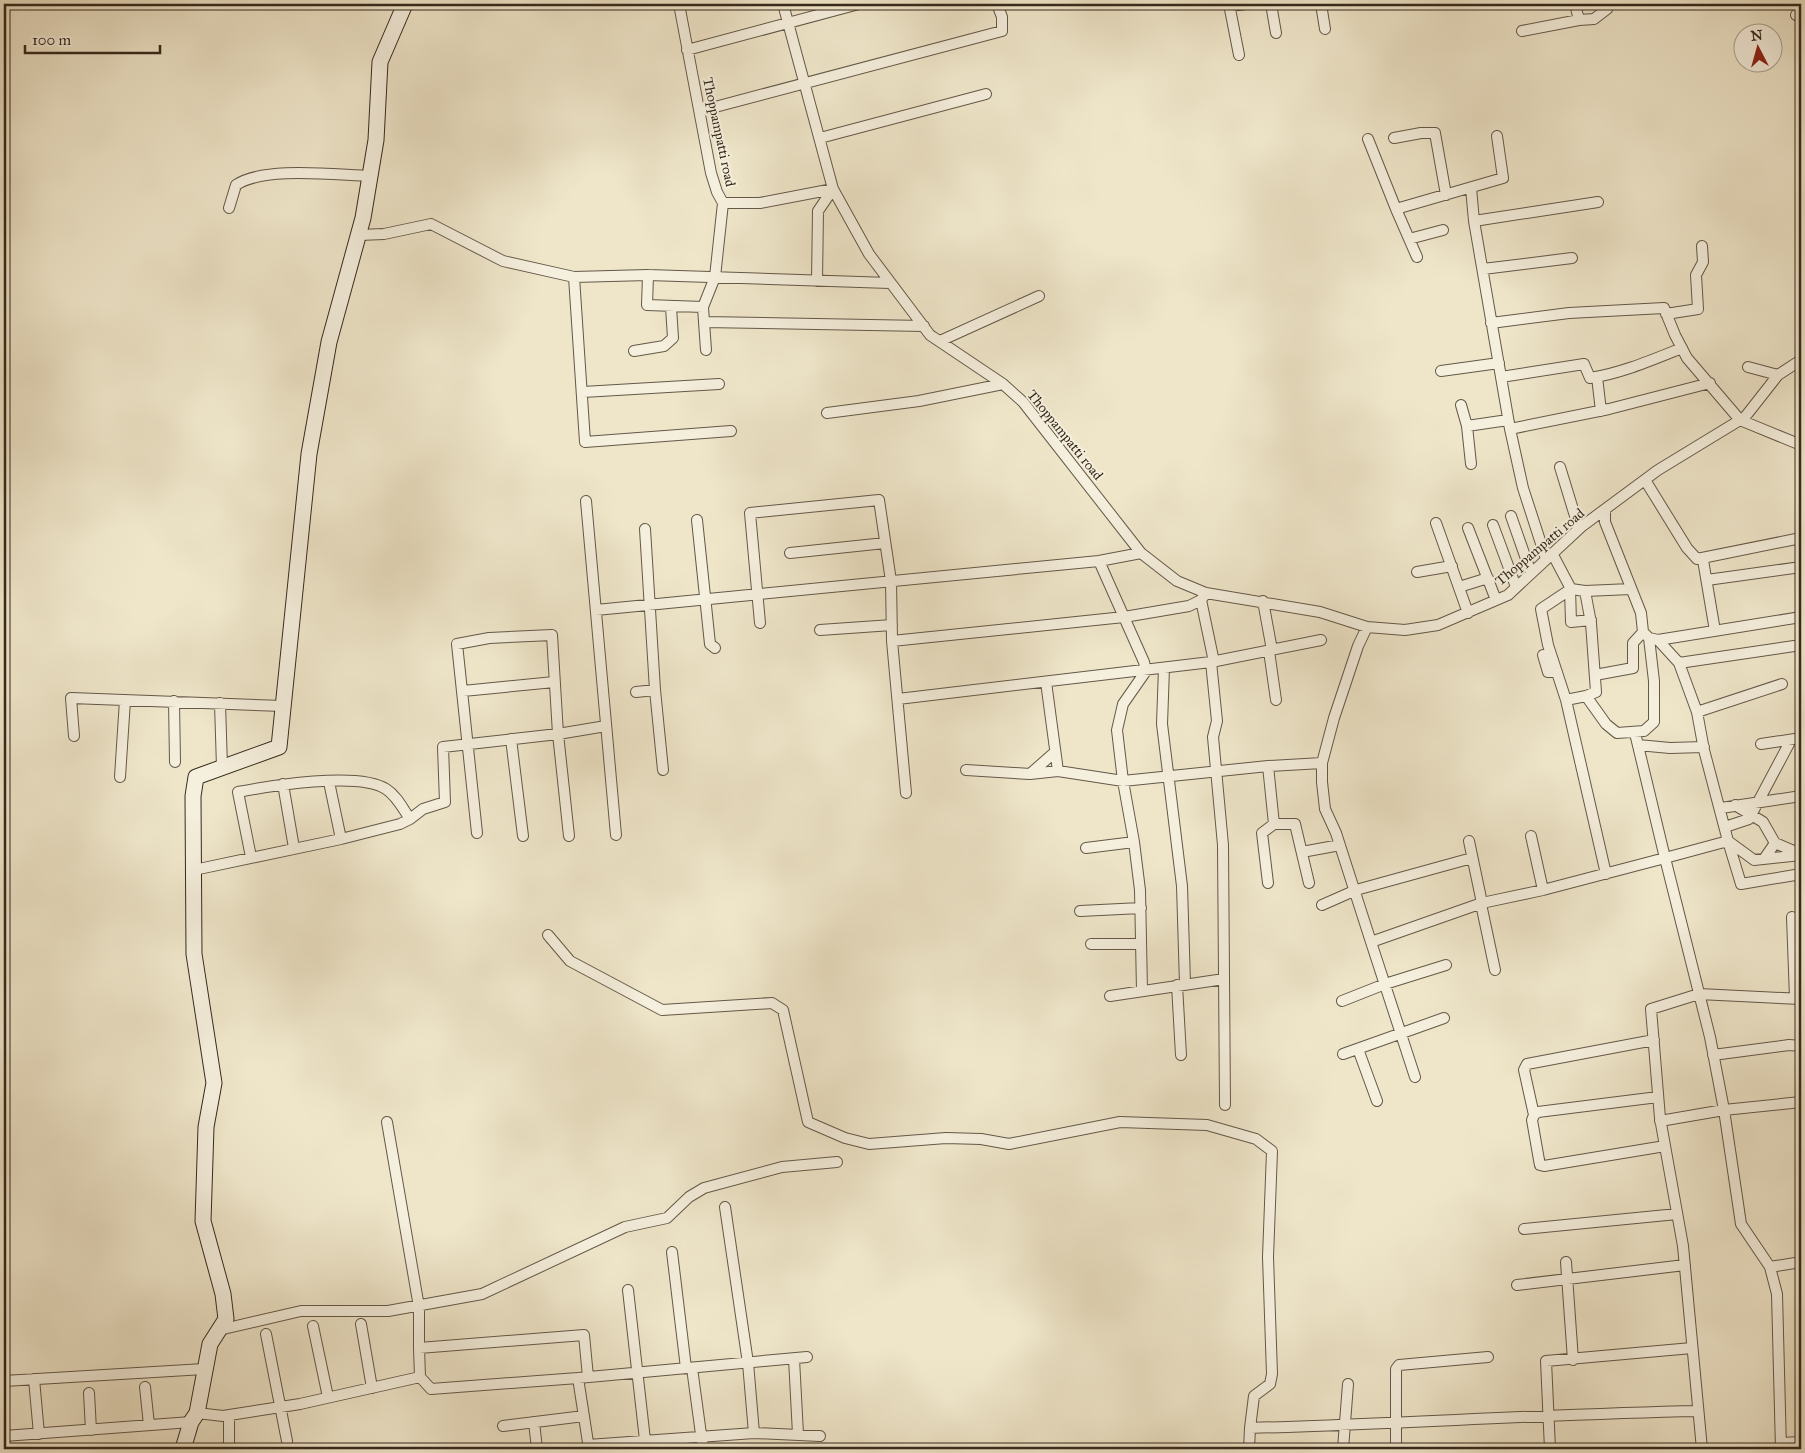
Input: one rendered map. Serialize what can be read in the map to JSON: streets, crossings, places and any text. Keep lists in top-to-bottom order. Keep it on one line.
{"streets":{"street":["Thoppampatti road"]},"scale_bar":"100 m","north":"top"}
